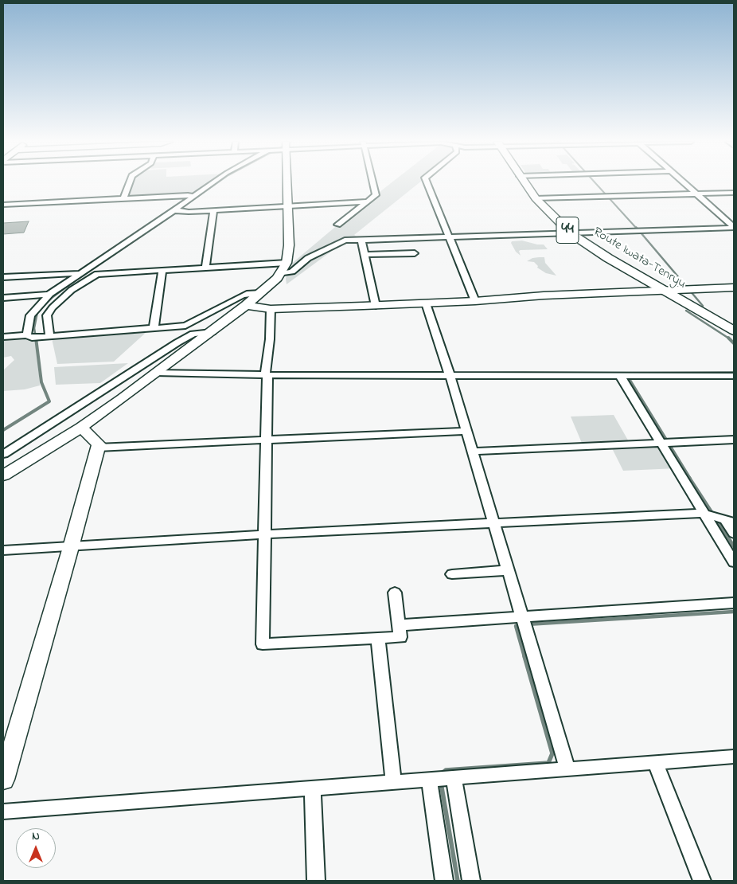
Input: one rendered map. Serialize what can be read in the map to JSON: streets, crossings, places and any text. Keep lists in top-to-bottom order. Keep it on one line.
{"streets":{"main road":["44","Route Iwata-Tenryu"]},"north":"top"}
